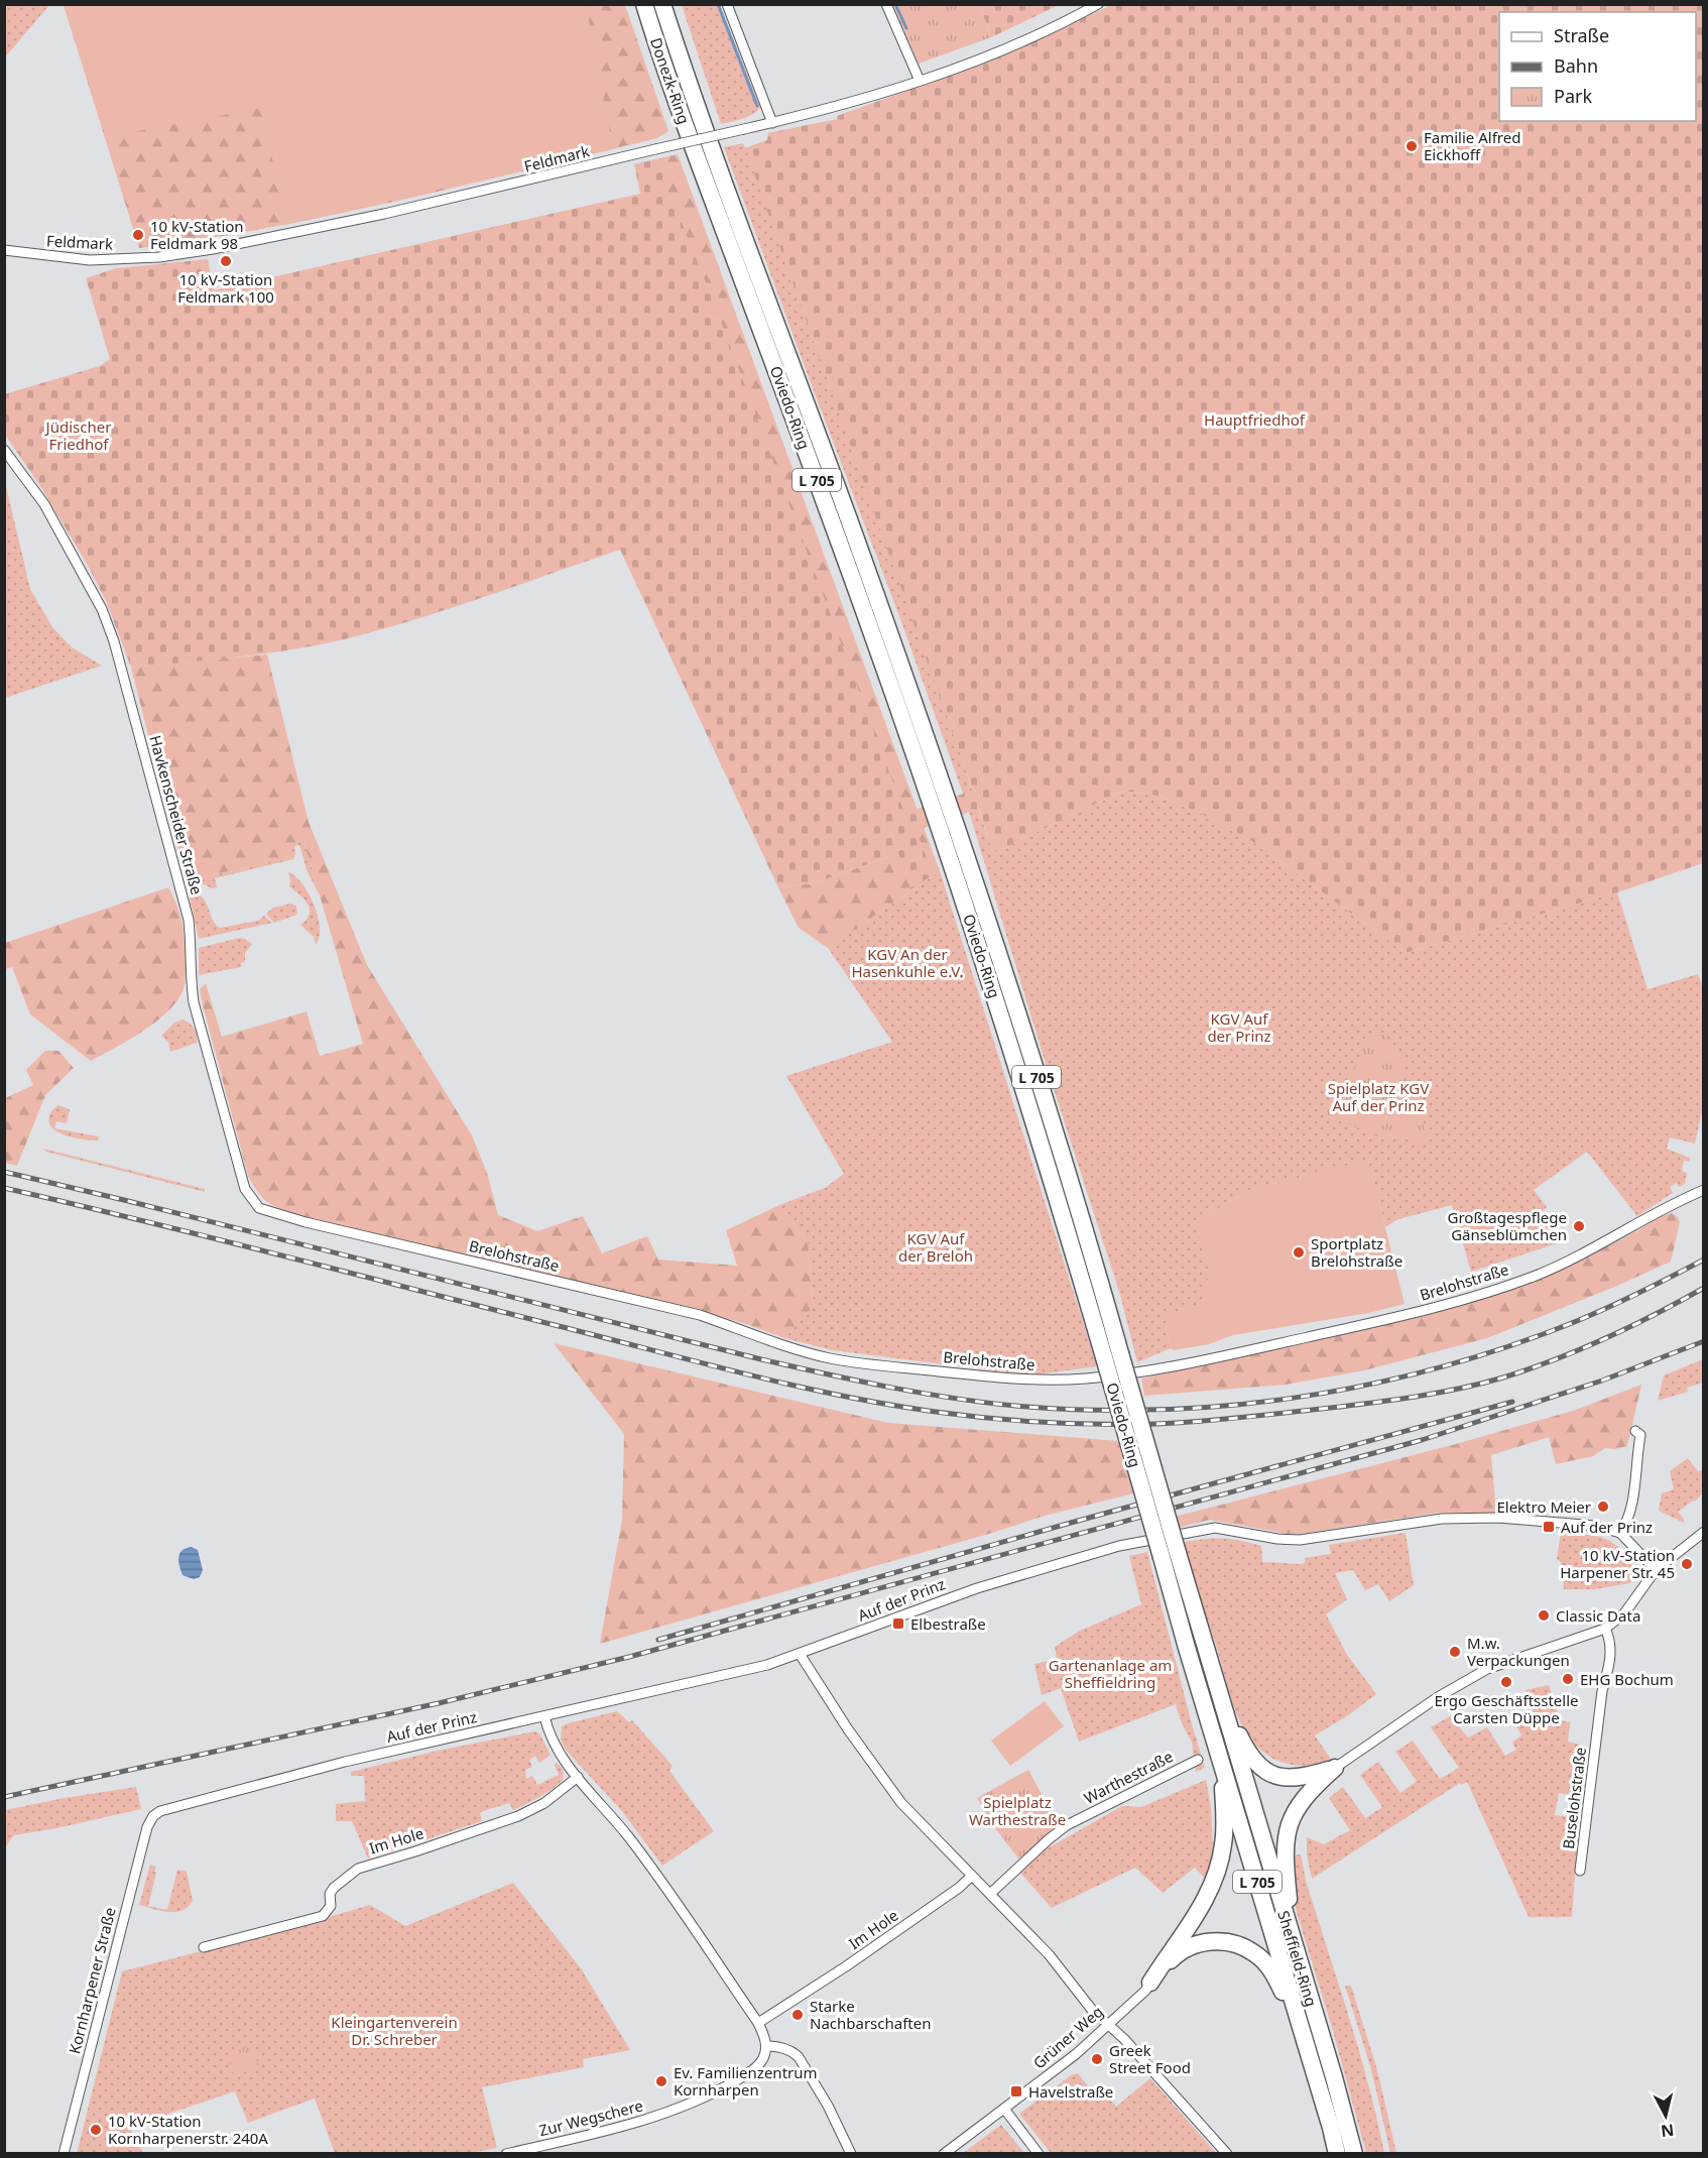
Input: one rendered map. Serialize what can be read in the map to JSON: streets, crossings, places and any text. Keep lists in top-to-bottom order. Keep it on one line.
{"streets":{"highway":["Donezk-Ring","Oviedo-Ring","L 705","Sheffield-Ring"],"street":["Feldmark","Havkenscheider Straße","Brelohstraße","Auf der Prinz","Warthestraße","Buselohstraße","Im Hole","Kornharpener Straße","Grüner Weg","Zur Wegschere"]},"crossings":[["Donezk-Ring","Oviedo-Ring"],["Oviedo-Ring","L 705"],["Oviedo-Ring","Sheffield-Ring"],["L 705","Sheffield-Ring"],["L 705","Grüner Weg"],["Havkenscheider Straße","Brelohstraße"],["Auf der Prinz","Kornharpener Straße"]],"parks":["Hauptfriedhof","Jüdischer Friedhof","KGV An der Hasenkuhle e.V.","KGV Auf der Prinz","Spielplatz KGV Auf der Prinz","KGV Auf der Breloh","Gartenanlage am Sheffieldring","Spielplatz Warthestraße","Kleingartenverein Dr. Schreber"],"places":{"other":["Familie Alfred Eickhoff","10 kV-Station Feldmark 98","10 kV-Station Feldmark 100","Großtagespflege Gänseblümchen","Sportplatz Brelohstraße","Elektro Meier","10 kV-Station Harpener Str. 45","Classic Data","M.w. Verpackungen","EHG Bochum","Ergo Geschäftsstelle Carsten Düppe","Starke Nachbarschaften","Greek Street Food","Ev. Familienzentrum Kornharpen","10 kV-Station Kornharpenerstr. 240A"],"transit":["Auf der Prinz","Elbestraße","Havelstraße"]},"legend":["Straße","Bahn","Park"],"north":"bottom"}
